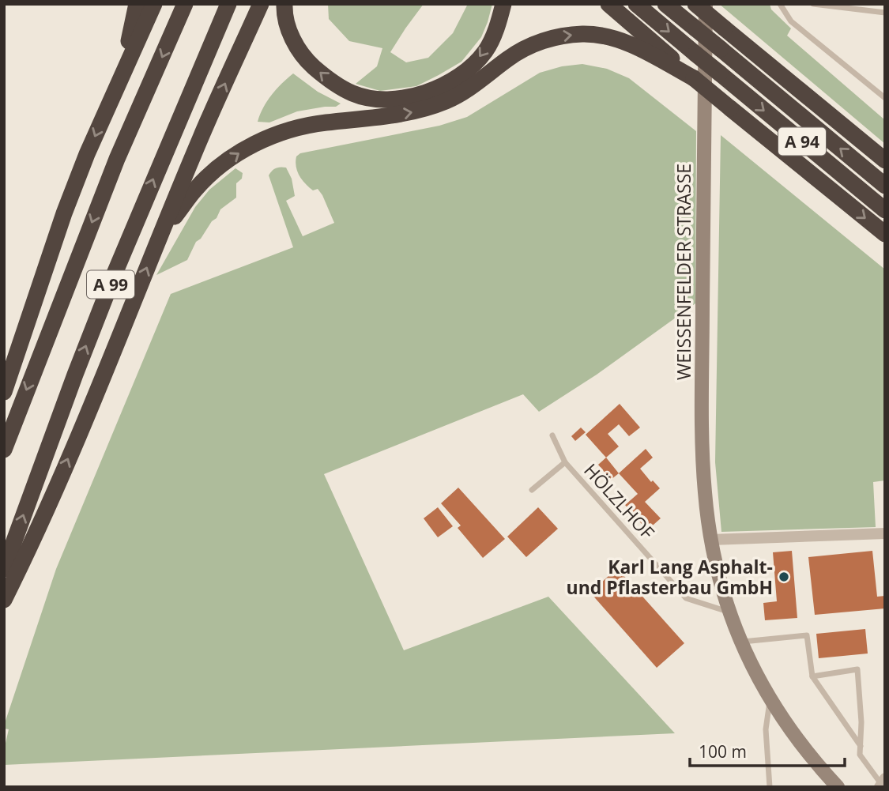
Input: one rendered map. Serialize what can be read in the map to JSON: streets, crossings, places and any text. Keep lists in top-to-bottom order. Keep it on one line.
{"streets":{"highway":["A 94","A 99"],"street":["WEISSENFELDER STRASSE"],"lane":["HÖLZLHOF"]},"crossings":[["WEISSENFELDER STRASSE","HÖLZLHOF"]],"places":["Karl Lang Asphalt- und Pflasterbau GmbH"],"scale_bar":"100 m"}
